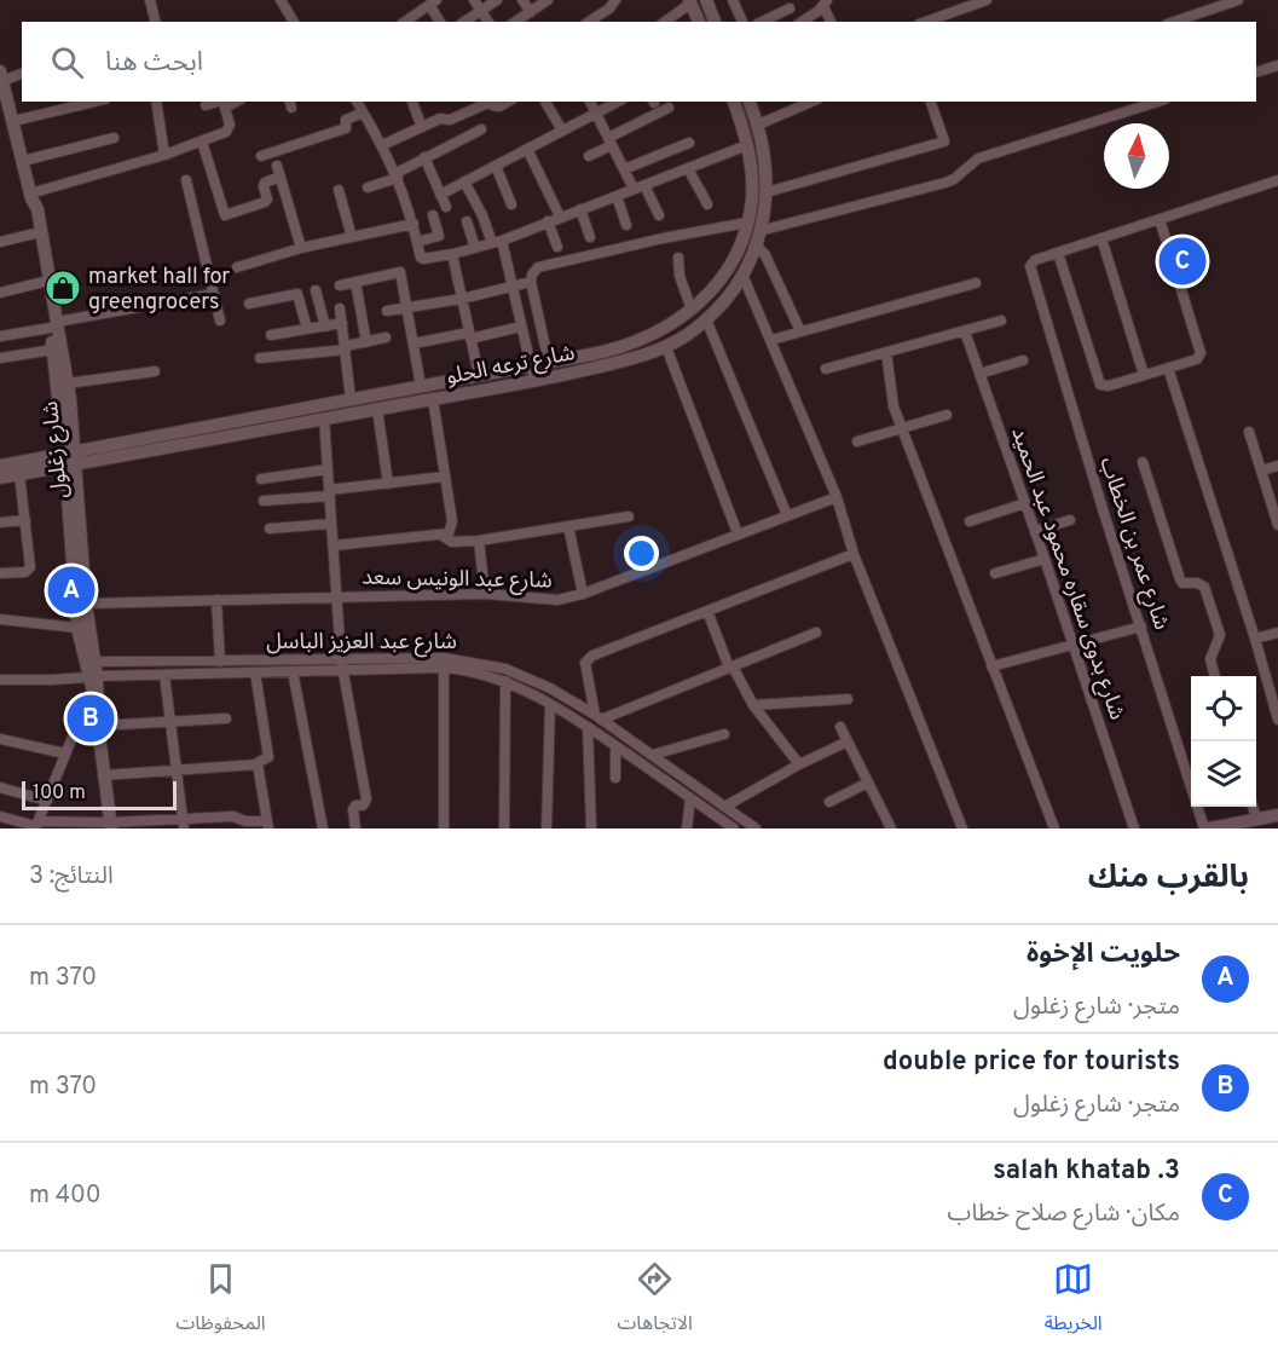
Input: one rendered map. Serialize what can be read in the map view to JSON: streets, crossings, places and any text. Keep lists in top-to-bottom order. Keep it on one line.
{"streets":{"street":["شارع ترعه الحلو","شارع زغلول","شارع عمر بن الخطاب","شارع بدوى سقاره محمود عبد الحميد","شارع عبد الونيس سعد","شارع عبد العزيز الباسل"]},"crossings":[["شارع ترعه الحلو","شارع زغلول"],["شارع زغلول","شارع عبد الونيس سعد"],["شارع زغلول","شارع عبد العزيز الباسل"]],"places":{"shop":["market hall for greengrocers"]},"scale_bar":"100 m","north":"top","page":{"search":"ابحث هنا","pins":["C","A","B"],"scale":"100 m","heading":["بالقرب منك","النتائج: 3"],"list":[{"mark":"A","name":"حلويت الإخوة","note":"متجر · شارع زغلول","value":"370 m"},{"mark":"B","name":"double price for tourists","note":"متجر · شارع زغلول","value":"370 m"},{"mark":"C","name":"3. salah khatab","note":"مكان · شارع صلاح خطاب","value":"400 m"}],"nav":["الخريطة","الاتجاهات","المحفوظات"]}}
